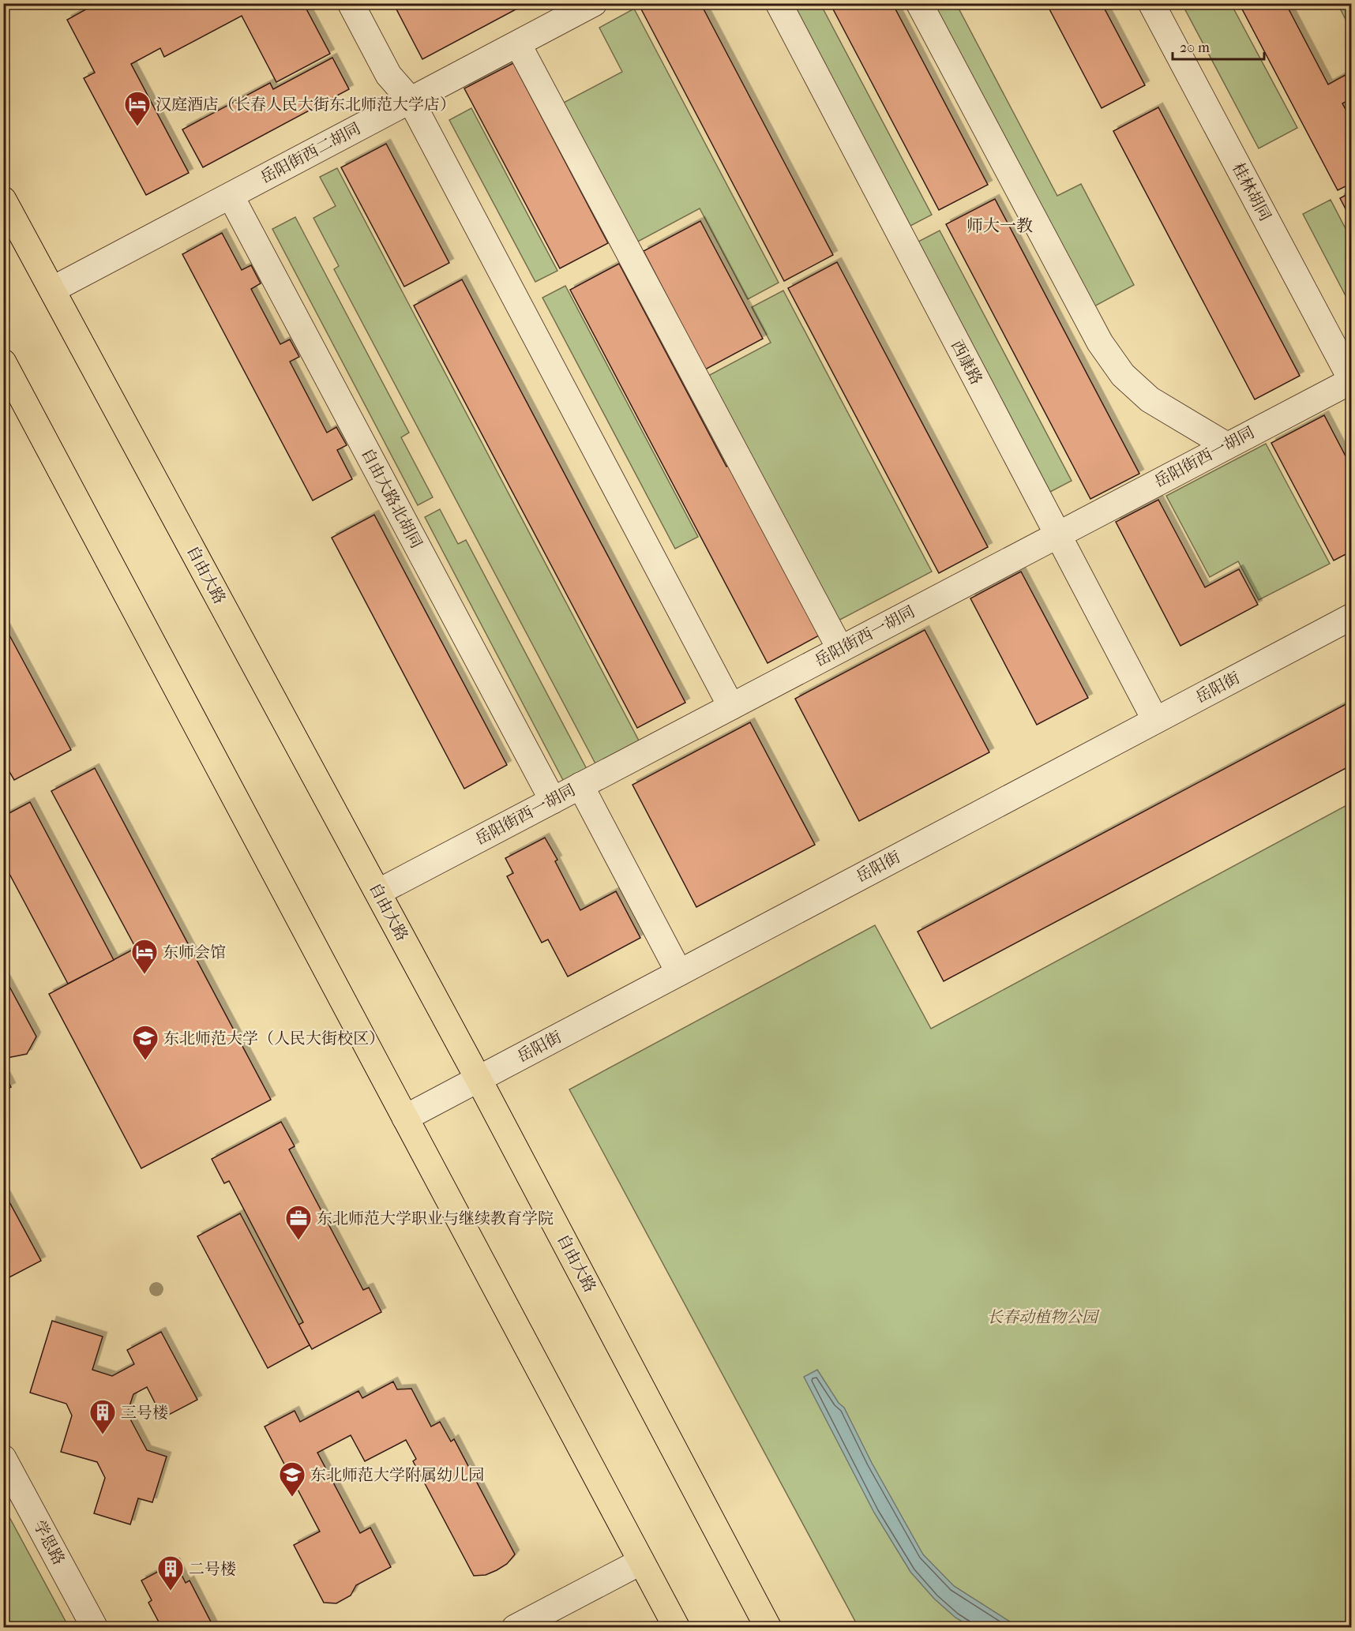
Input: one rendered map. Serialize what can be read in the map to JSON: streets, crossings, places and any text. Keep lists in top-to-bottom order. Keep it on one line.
{"streets":{"main road":["自由大路"],"street":["岳阳街西二胡同","桂林胡同","西康路","岳阳街西一胡同","自由大路北胡同","岳阳街","学思路"]},"crossings":[["岳阳街西二胡同","自由大路北胡同"],["岳阳街西二胡同","自由大路"],["桂林胡同","岳阳街西一胡同"],["西康路","岳阳街西一胡同"],["西康路","岳阳街"],["岳阳街西一胡同","自由大路北胡同"],["岳阳街西一胡同","自由大路"],["自由大路","岳阳街"]],"districts":["师大一教"],"parks":["长春动植物公园"],"places":{"hotel":["汉庭酒店（长春人民大街东北师范大学店）","东师会馆"],"school or university":["东北师范大学（人民大街校区）","东北师范大学附属幼儿园"],"office":["东北师范大学职业与继续教育学院"],"building":["三号楼","二号楼"]},"scale_bar":"20 m"}
